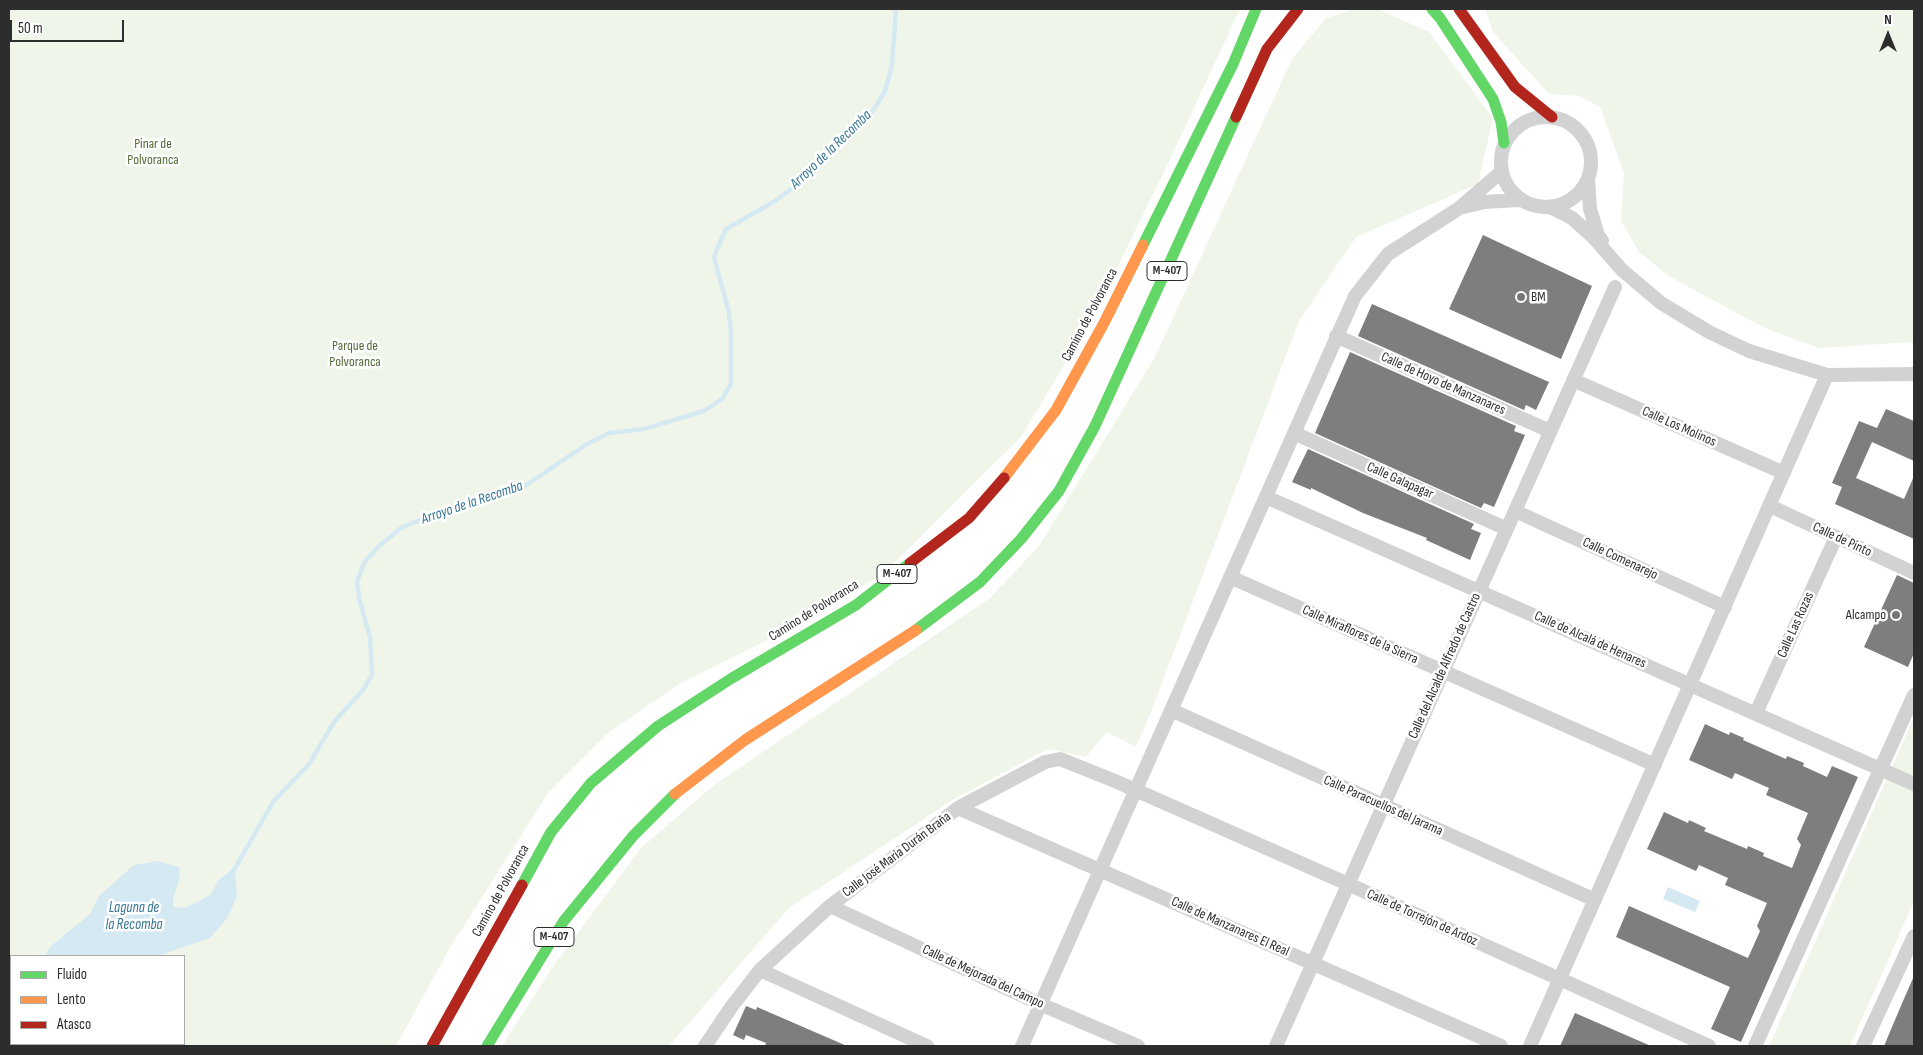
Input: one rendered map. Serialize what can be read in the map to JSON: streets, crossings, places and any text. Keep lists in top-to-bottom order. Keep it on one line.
{"streets":{"highway":["M-407","Camino de Polvoranca"],"street":["Calle de Hoyo de Manzanares","Calle Los Molinos","Calle Galapagar","Calle de Pinto","Calle Comenarejo","Calle Las Rozas","Calle Miraflores de la Sierra","Calle de Alcalá de Henares","Calle del Alcalde Alfredo de Castro","Calle Paracuellos del Jarama","Calle José María Durán Braña","Calle de Torrejón de Ardoz","Calle de Manzanares El Real","Calle de Mejorada del Campo"]},"crossings":[["M-407","Camino de Polvoranca"],["Calle de Hoyo de Manzanares","Calle del Alcalde Alfredo de Castro"],["Calle Los Molinos","Calle del Alcalde Alfredo de Castro"],["Calle Galapagar","Calle del Alcalde Alfredo de Castro"],["Calle de Pinto","Calle Las Rozas"],["Calle Comenarejo","Calle del Alcalde Alfredo de Castro"],["Calle Las Rozas","Calle de Alcalá de Henares"],["Calle Miraflores de la Sierra","Calle del Alcalde Alfredo de Castro"],["Calle de Alcalá de Henares","Calle del Alcalde Alfredo de Castro"],["Calle del Alcalde Alfredo de Castro","Calle Paracuellos del Jarama"],["Calle del Alcalde Alfredo de Castro","Calle de Torrejón de Ardoz"],["Calle del Alcalde Alfredo de Castro","Calle de Manzanares El Real"],["Calle José María Durán Braña","Calle de Torrejón de Ardoz"],["Calle José María Durán Braña","Calle de Manzanares El Real"],["Calle José María Durán Braña","Calle de Mejorada del Campo"]],"water":["Arroyo de la Recomba","Laguna de la Recomba"],"parks":["Pinar de Polvoranca","Parque de Polvoranca"],"places":["BM","Alcampo"],"legend":["Fluido","Lento","Atasco"],"scale_bar":"50 m","north":"top"}
